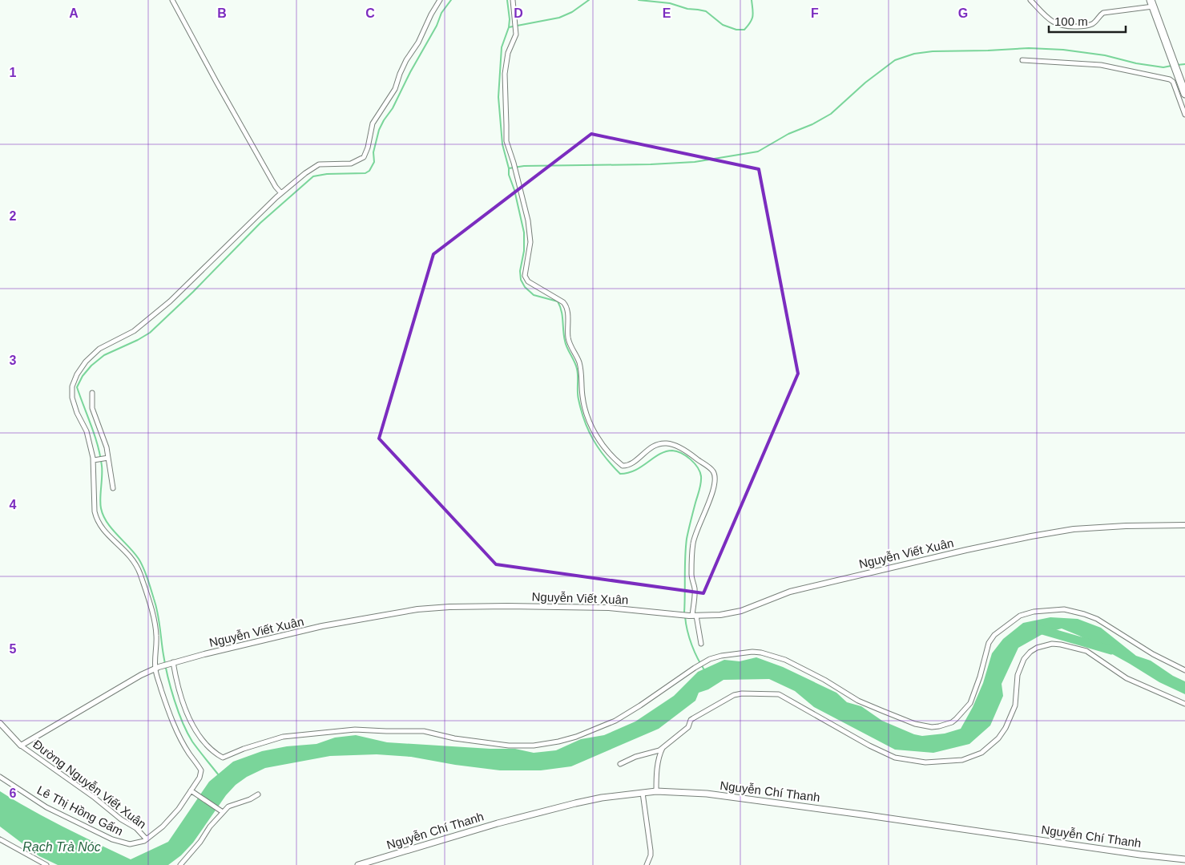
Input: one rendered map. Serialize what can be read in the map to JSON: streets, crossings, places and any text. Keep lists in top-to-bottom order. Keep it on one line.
{"streets":{"main road":["Nguyễn Chí Thanh"],"street":["Nguyễn Viết Xuân","Đường Nguyễn Viết Xuân","Lê Thị Hồng Gấm"]},"crossings":[["Nguyễn Viết Xuân","Đường Nguyễn Viết Xuân"],["Nguyễn Viết Xuân","Lê Thị Hồng Gấm"],["Đường Nguyễn Viết Xuân","Lê Thị Hồng Gấm"]],"water":["Rạch Trà Nóc"],"scale_bar":"100 m","grid":{"columns":["A","B","C","D","E","F","G"],"rows":["1","2","3","4","5","6"]}}
